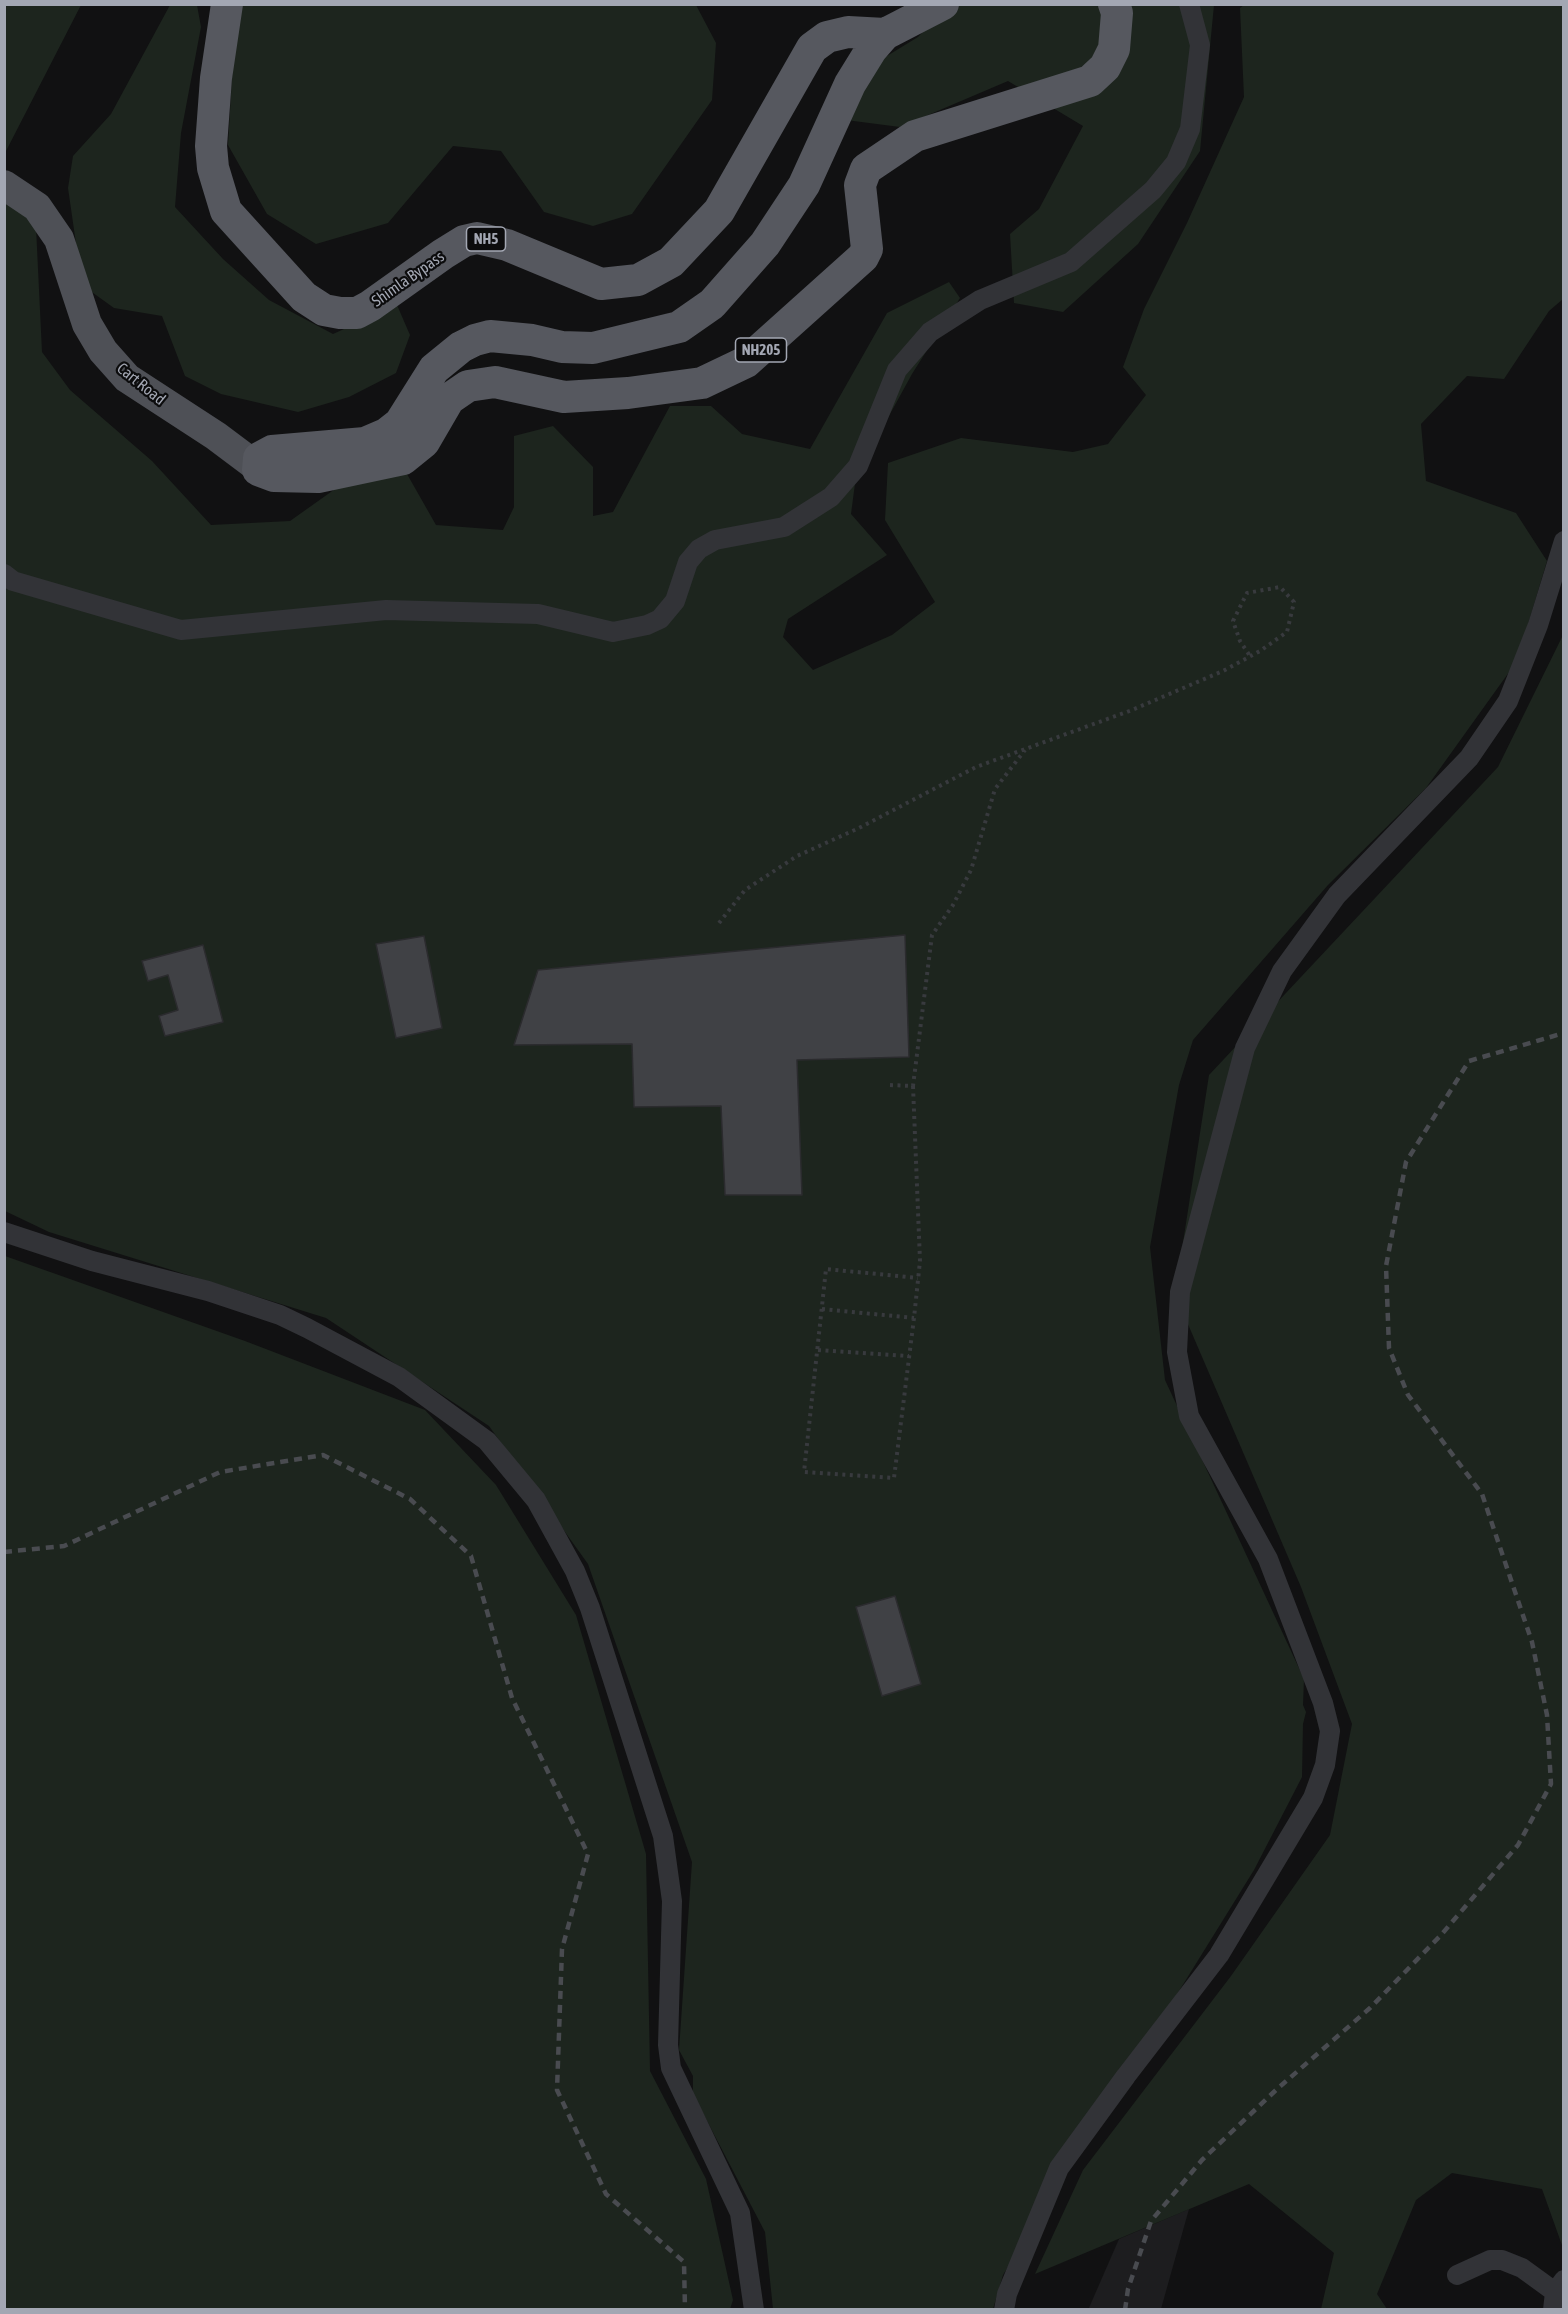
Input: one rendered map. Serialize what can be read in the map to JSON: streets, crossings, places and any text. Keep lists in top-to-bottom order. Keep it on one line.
{"streets":{"highway":["NH5","Shimla Bypass","NH205"],"main road":["Cart Road"]},"crossings":[["NH205","Cart Road"]]}
